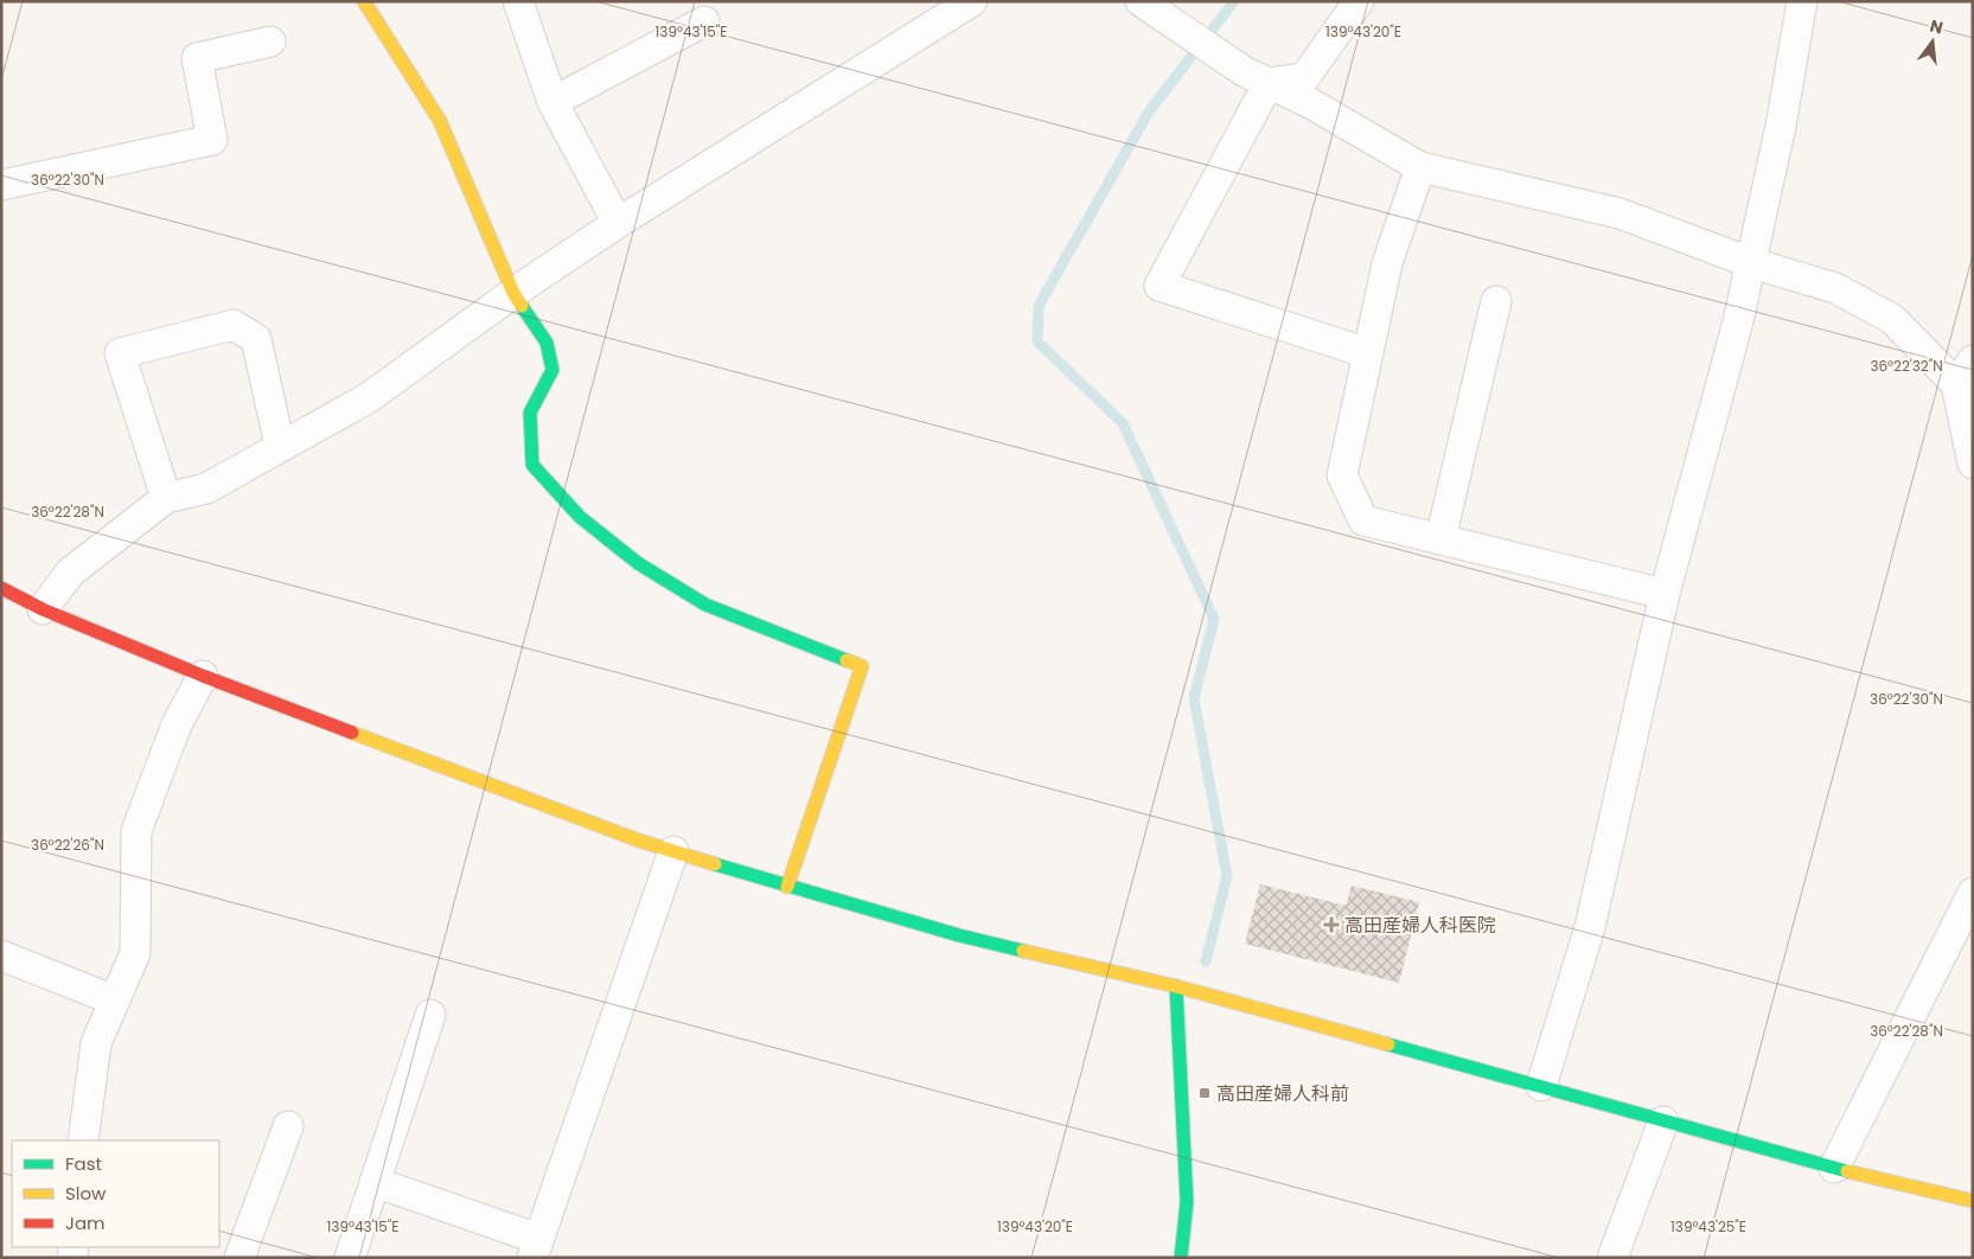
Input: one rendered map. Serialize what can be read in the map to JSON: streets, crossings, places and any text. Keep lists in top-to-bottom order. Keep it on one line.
{"places":{"health":["高田産婦人科医院"],"transit":["高田産婦人科前"]},"legend":["Fast","Slow","Jam"],"north":"top","coordinates":["139°43'15\"E","139°43'20\"E","36°22'30\"N","36°22'32\"N","36°22'28\"N","36°22'26\"N","139°43'25\"E"]}
